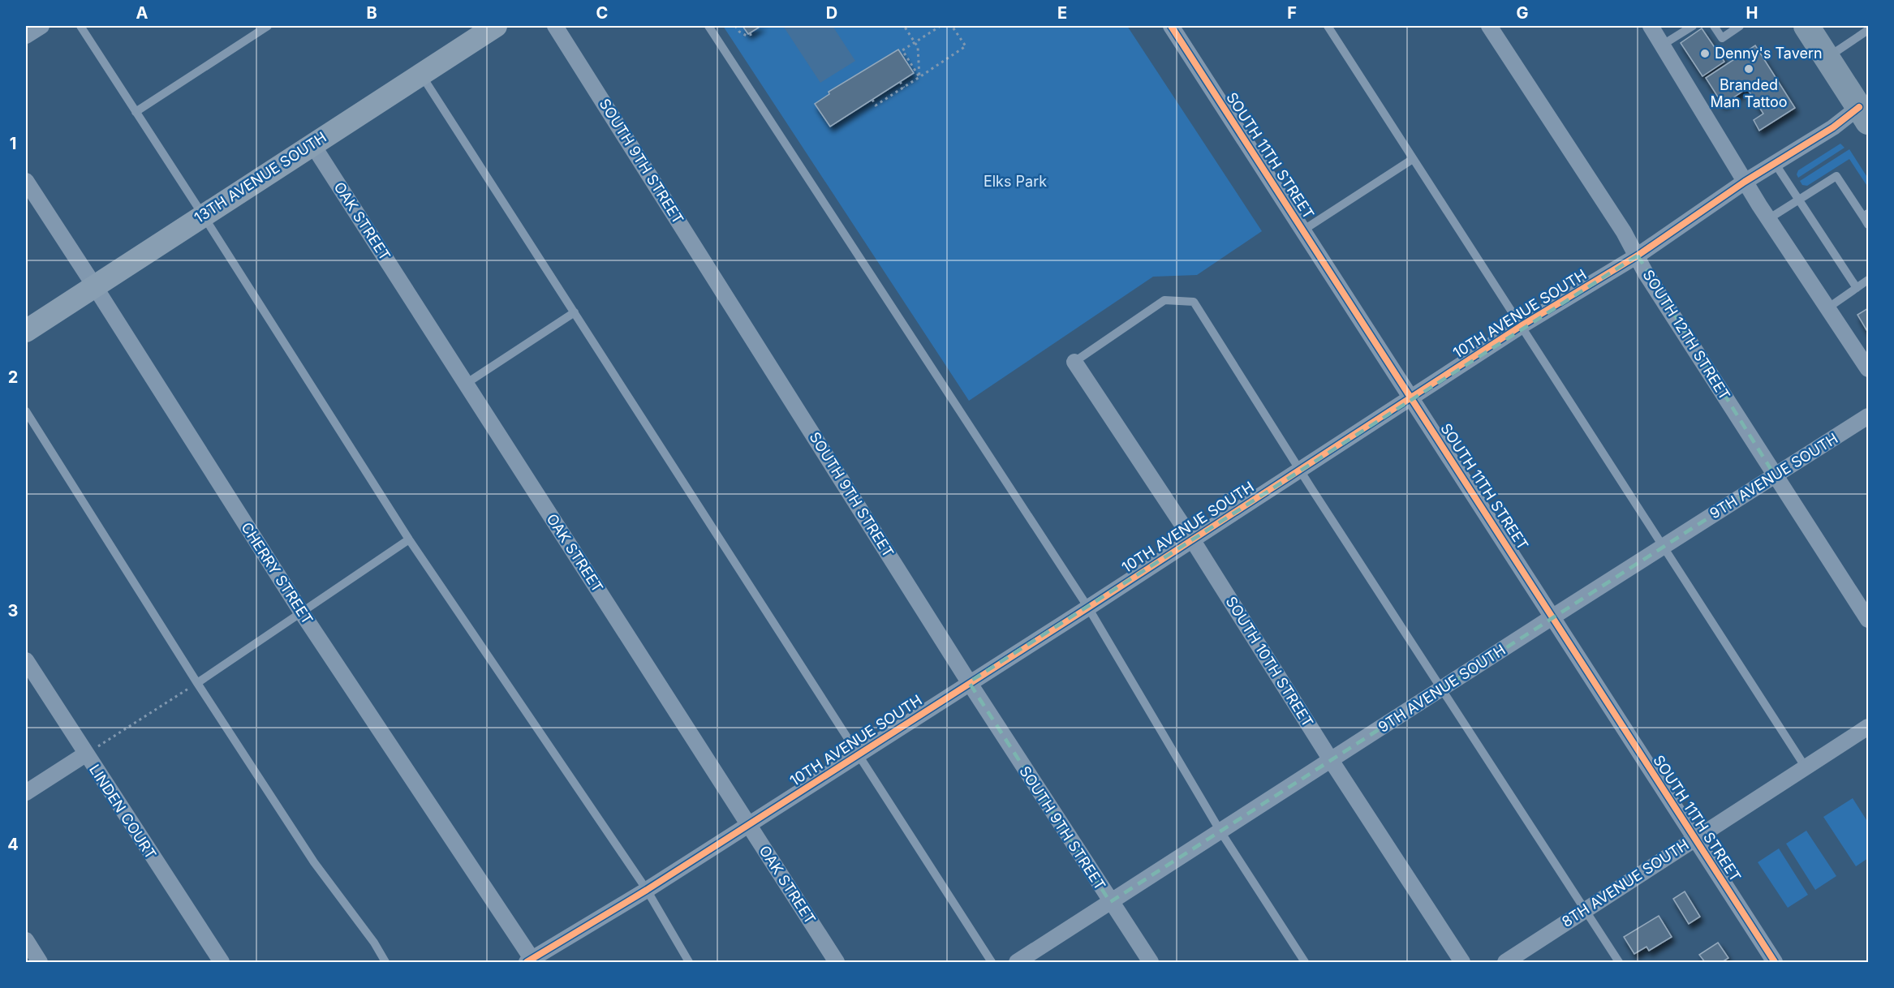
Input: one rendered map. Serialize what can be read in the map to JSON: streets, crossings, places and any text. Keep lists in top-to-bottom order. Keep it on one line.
{"streets":{"street":["SOUTH 11TH STREET","SOUTH 9TH STREET","13TH AVENUE SOUTH","OAK STREET","10TH AVENUE SOUTH","SOUTH 12TH STREET","9TH AVENUE SOUTH","CHERRY STREET","SOUTH 10TH STREET","LINDEN COURT","8TH AVENUE SOUTH"]},"crossings":[["SOUTH 11TH STREET","10TH AVENUE SOUTH"],["SOUTH 11TH STREET","9TH AVENUE SOUTH"],["SOUTH 11TH STREET","8TH AVENUE SOUTH"],["SOUTH 9TH STREET","10TH AVENUE SOUTH"],["SOUTH 9TH STREET","9TH AVENUE SOUTH"],["13TH AVENUE SOUTH","OAK STREET"],["13TH AVENUE SOUTH","CHERRY STREET"],["OAK STREET","10TH AVENUE SOUTH"],["10TH AVENUE SOUTH","SOUTH 12TH STREET"],["10TH AVENUE SOUTH","CHERRY STREET"],["10TH AVENUE SOUTH","SOUTH 10TH STREET"],["SOUTH 12TH STREET","9TH AVENUE SOUTH"],["9TH AVENUE SOUTH","SOUTH 10TH STREET"]],"parks":["Elks Park"],"places":["Denny's Tavern","Branded Man Tattoo"],"grid":{"columns":["A","B","C","D","E","F","G","H"],"rows":["1","2","3","4"]}}
